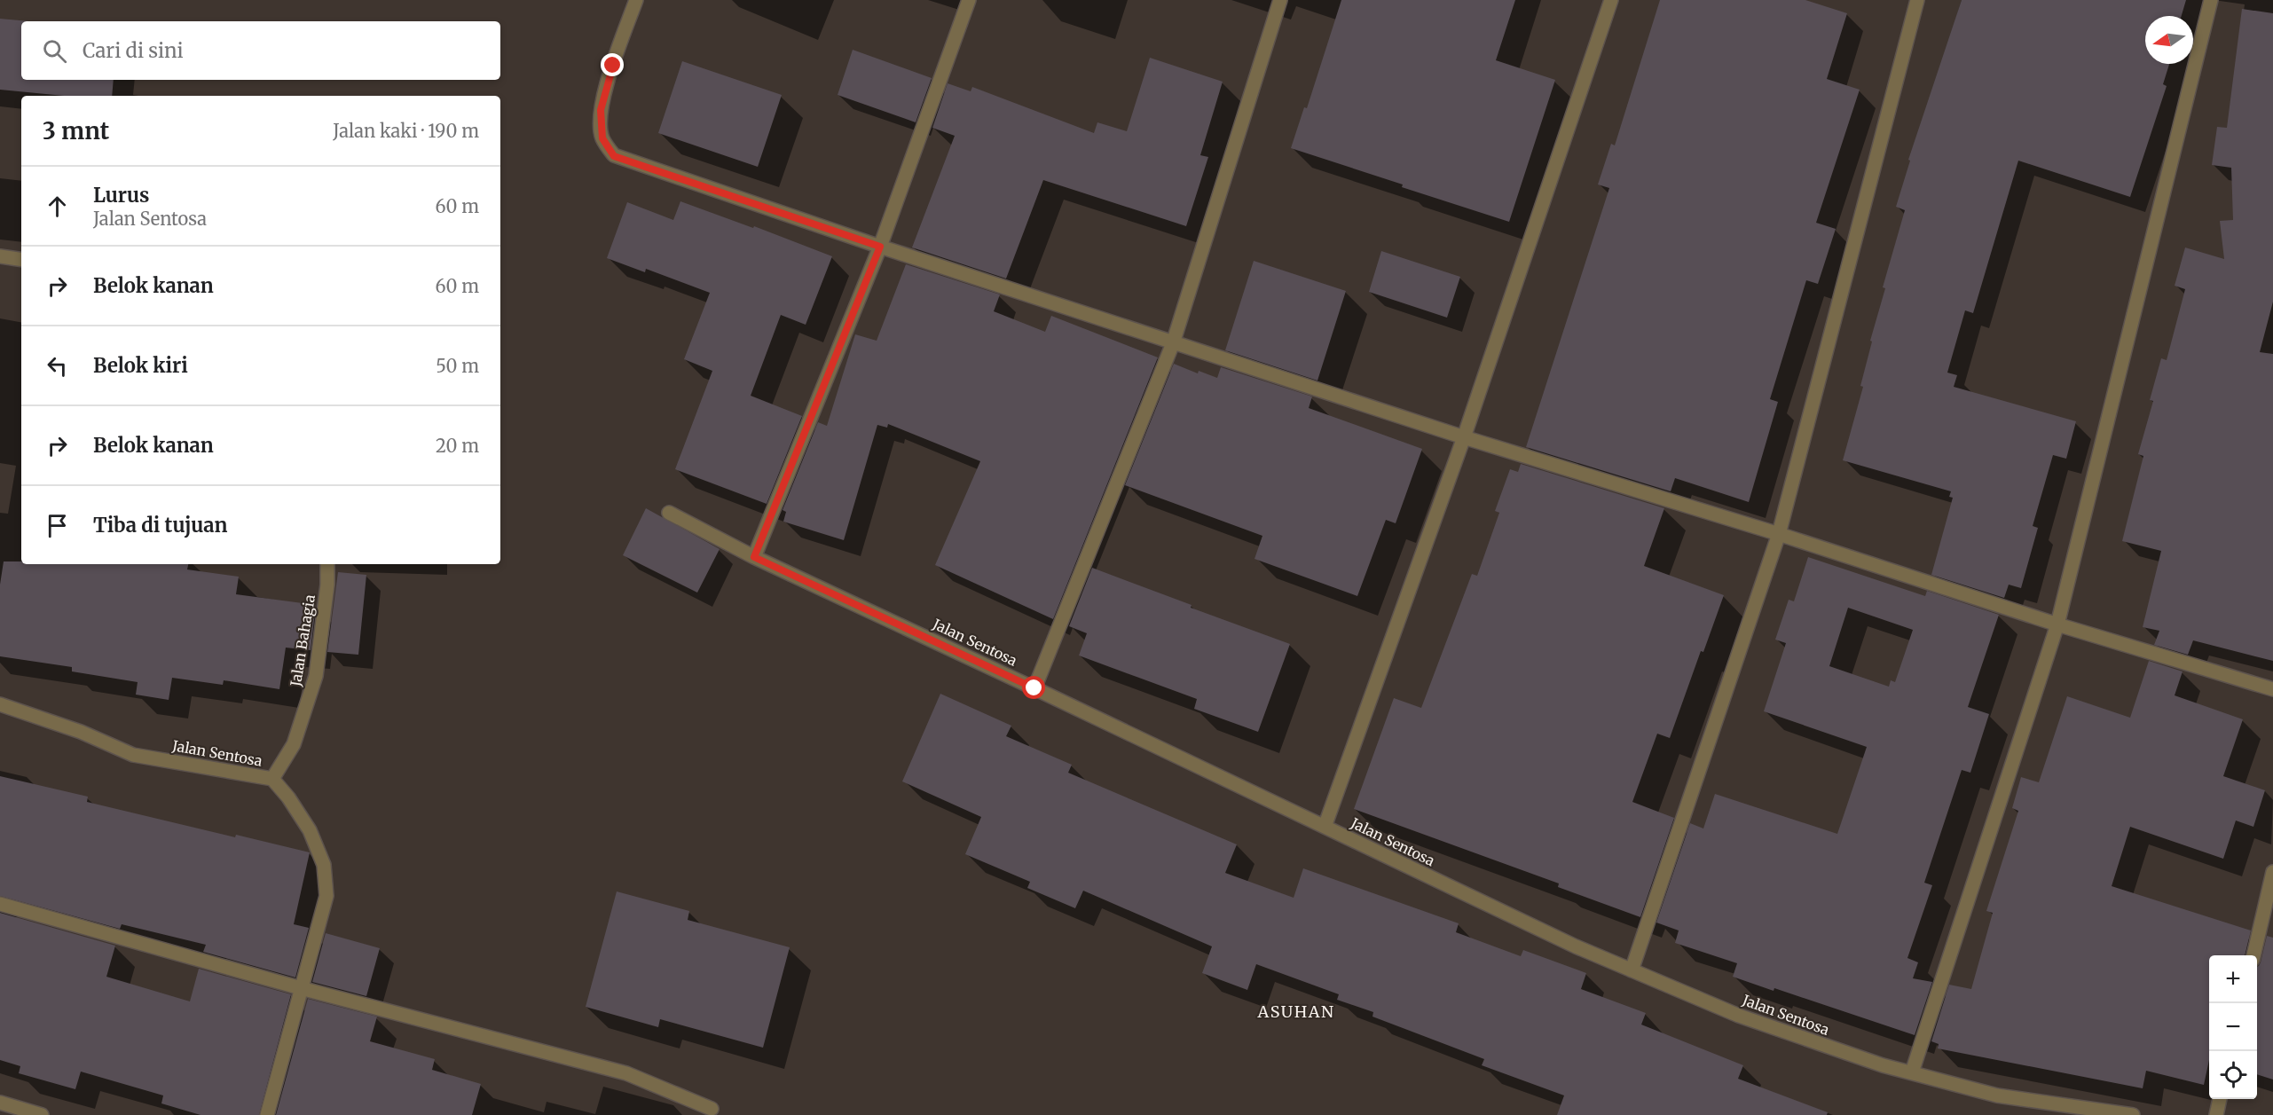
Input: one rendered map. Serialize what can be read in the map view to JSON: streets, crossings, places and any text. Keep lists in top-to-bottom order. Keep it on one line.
{"streets":{"street":["Jalan Bahagia","Jalan Sentosa"]},"crossings":[["Jalan Bahagia","Jalan Sentosa"]],"districts":["ASUHAN"],"north":"left","page":{"search":"Cari di sini","heading":["3 mnt","Jalan kaki · 190 m"],"list":[["Lurus","Jalan Sentosa","60 m"],["Belok kanan","60 m"],["Belok kiri","50 m"],["Belok kanan","20 m"],"Tiba di tujuan"],"map_buttons":["+","−"]}}
